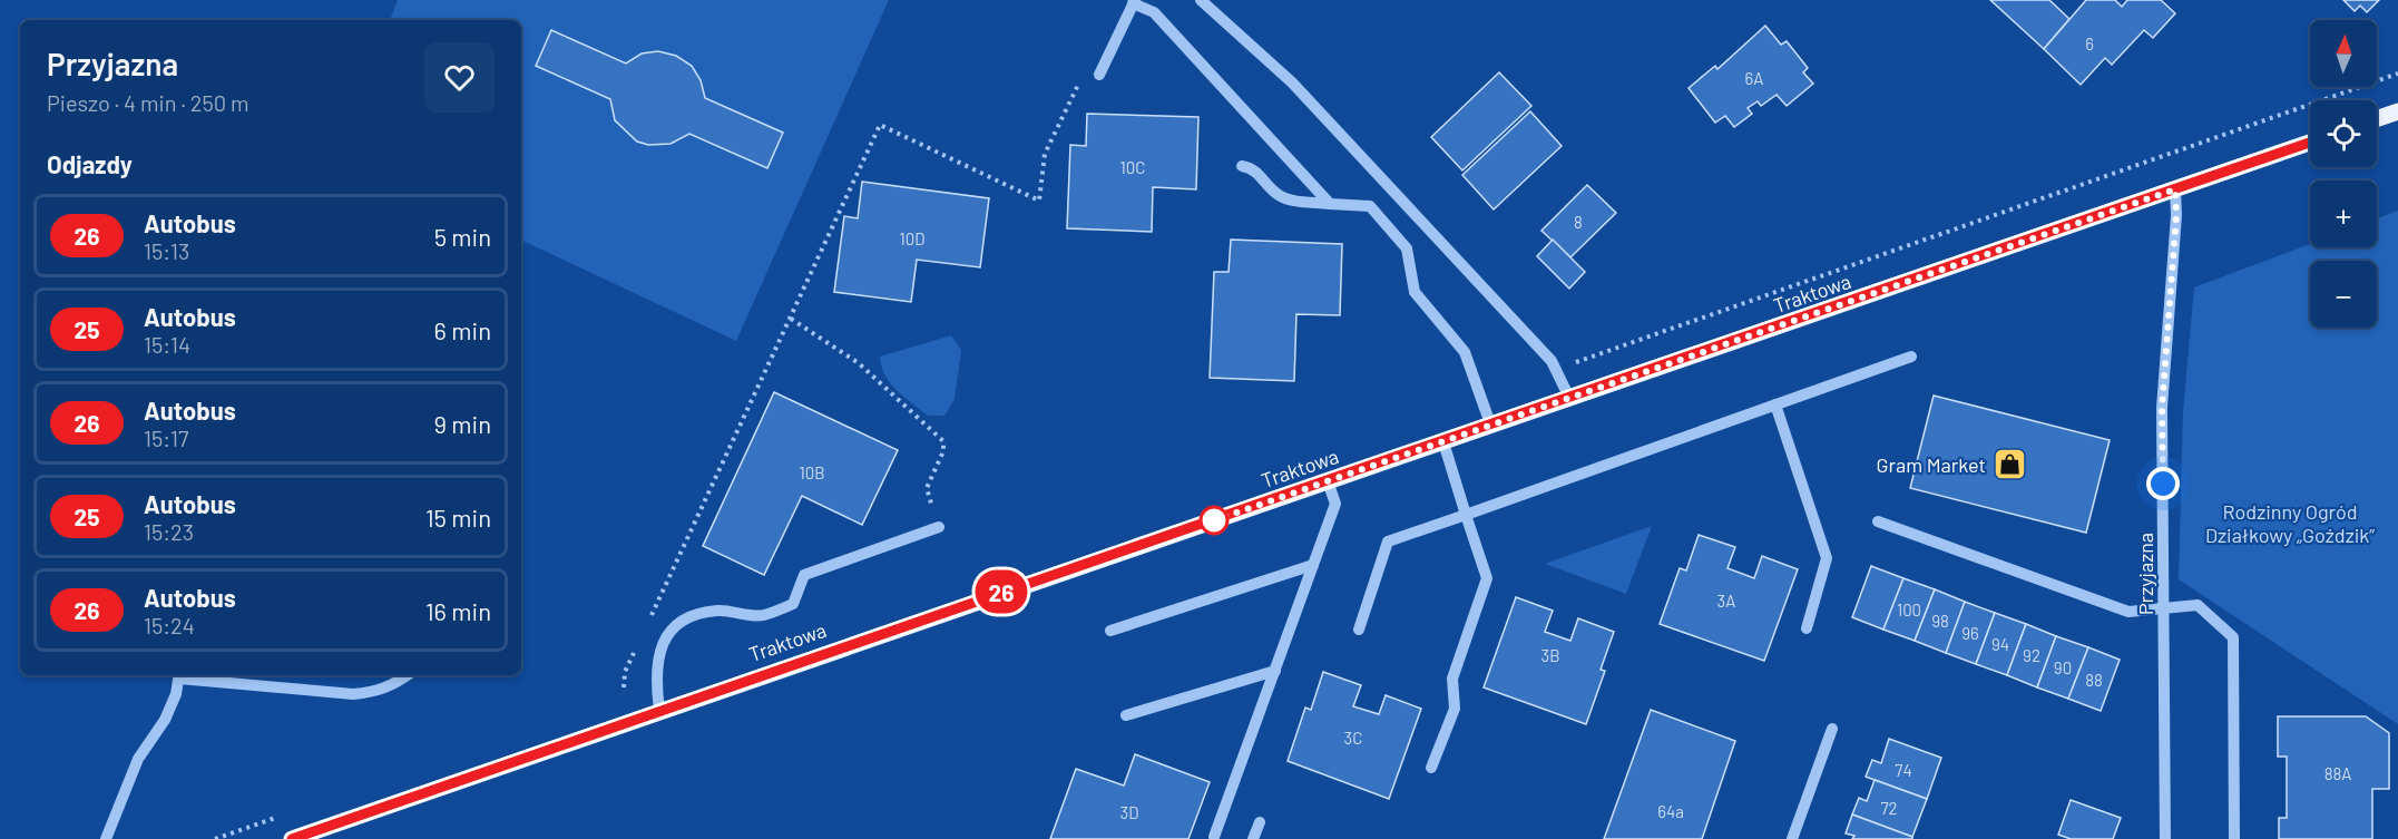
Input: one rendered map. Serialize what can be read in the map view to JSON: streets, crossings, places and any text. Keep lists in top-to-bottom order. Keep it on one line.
{"streets":{"main road":["Traktowa"],"street":["Przyjazna"]},"crossings":[["Traktowa","Przyjazna"]],"parks":["Rodzinny Ogród Działkowy „Goździk”"],"places":{"shop":["Gram Market"]},"lines":["bus line 26"],"house_numbers":["6","6A","10C","8","10D","10B","3A","100","98","96","94","3B","92","90","88","3C","74","88A","72","64a","3D"],"north":"top","page":{"on_map":"26","map_buttons":["+","−"],"heading":[["Przyjazna","Pieszo · 4 min · 250 m"],"Odjazdy"],"list":[{"mark":"26","name":"Autobus","note":"15:13","value":"5 min"},{"mark":"25","name":"Autobus","note":"15:14","value":"6 min"},{"mark":"26","name":"Autobus","note":"15:17","value":"9 min"},{"mark":"25","name":"Autobus","note":"15:23","value":"15 min"},{"mark":"26","name":"Autobus","note":"15:24","value":"16 min"}]}}
